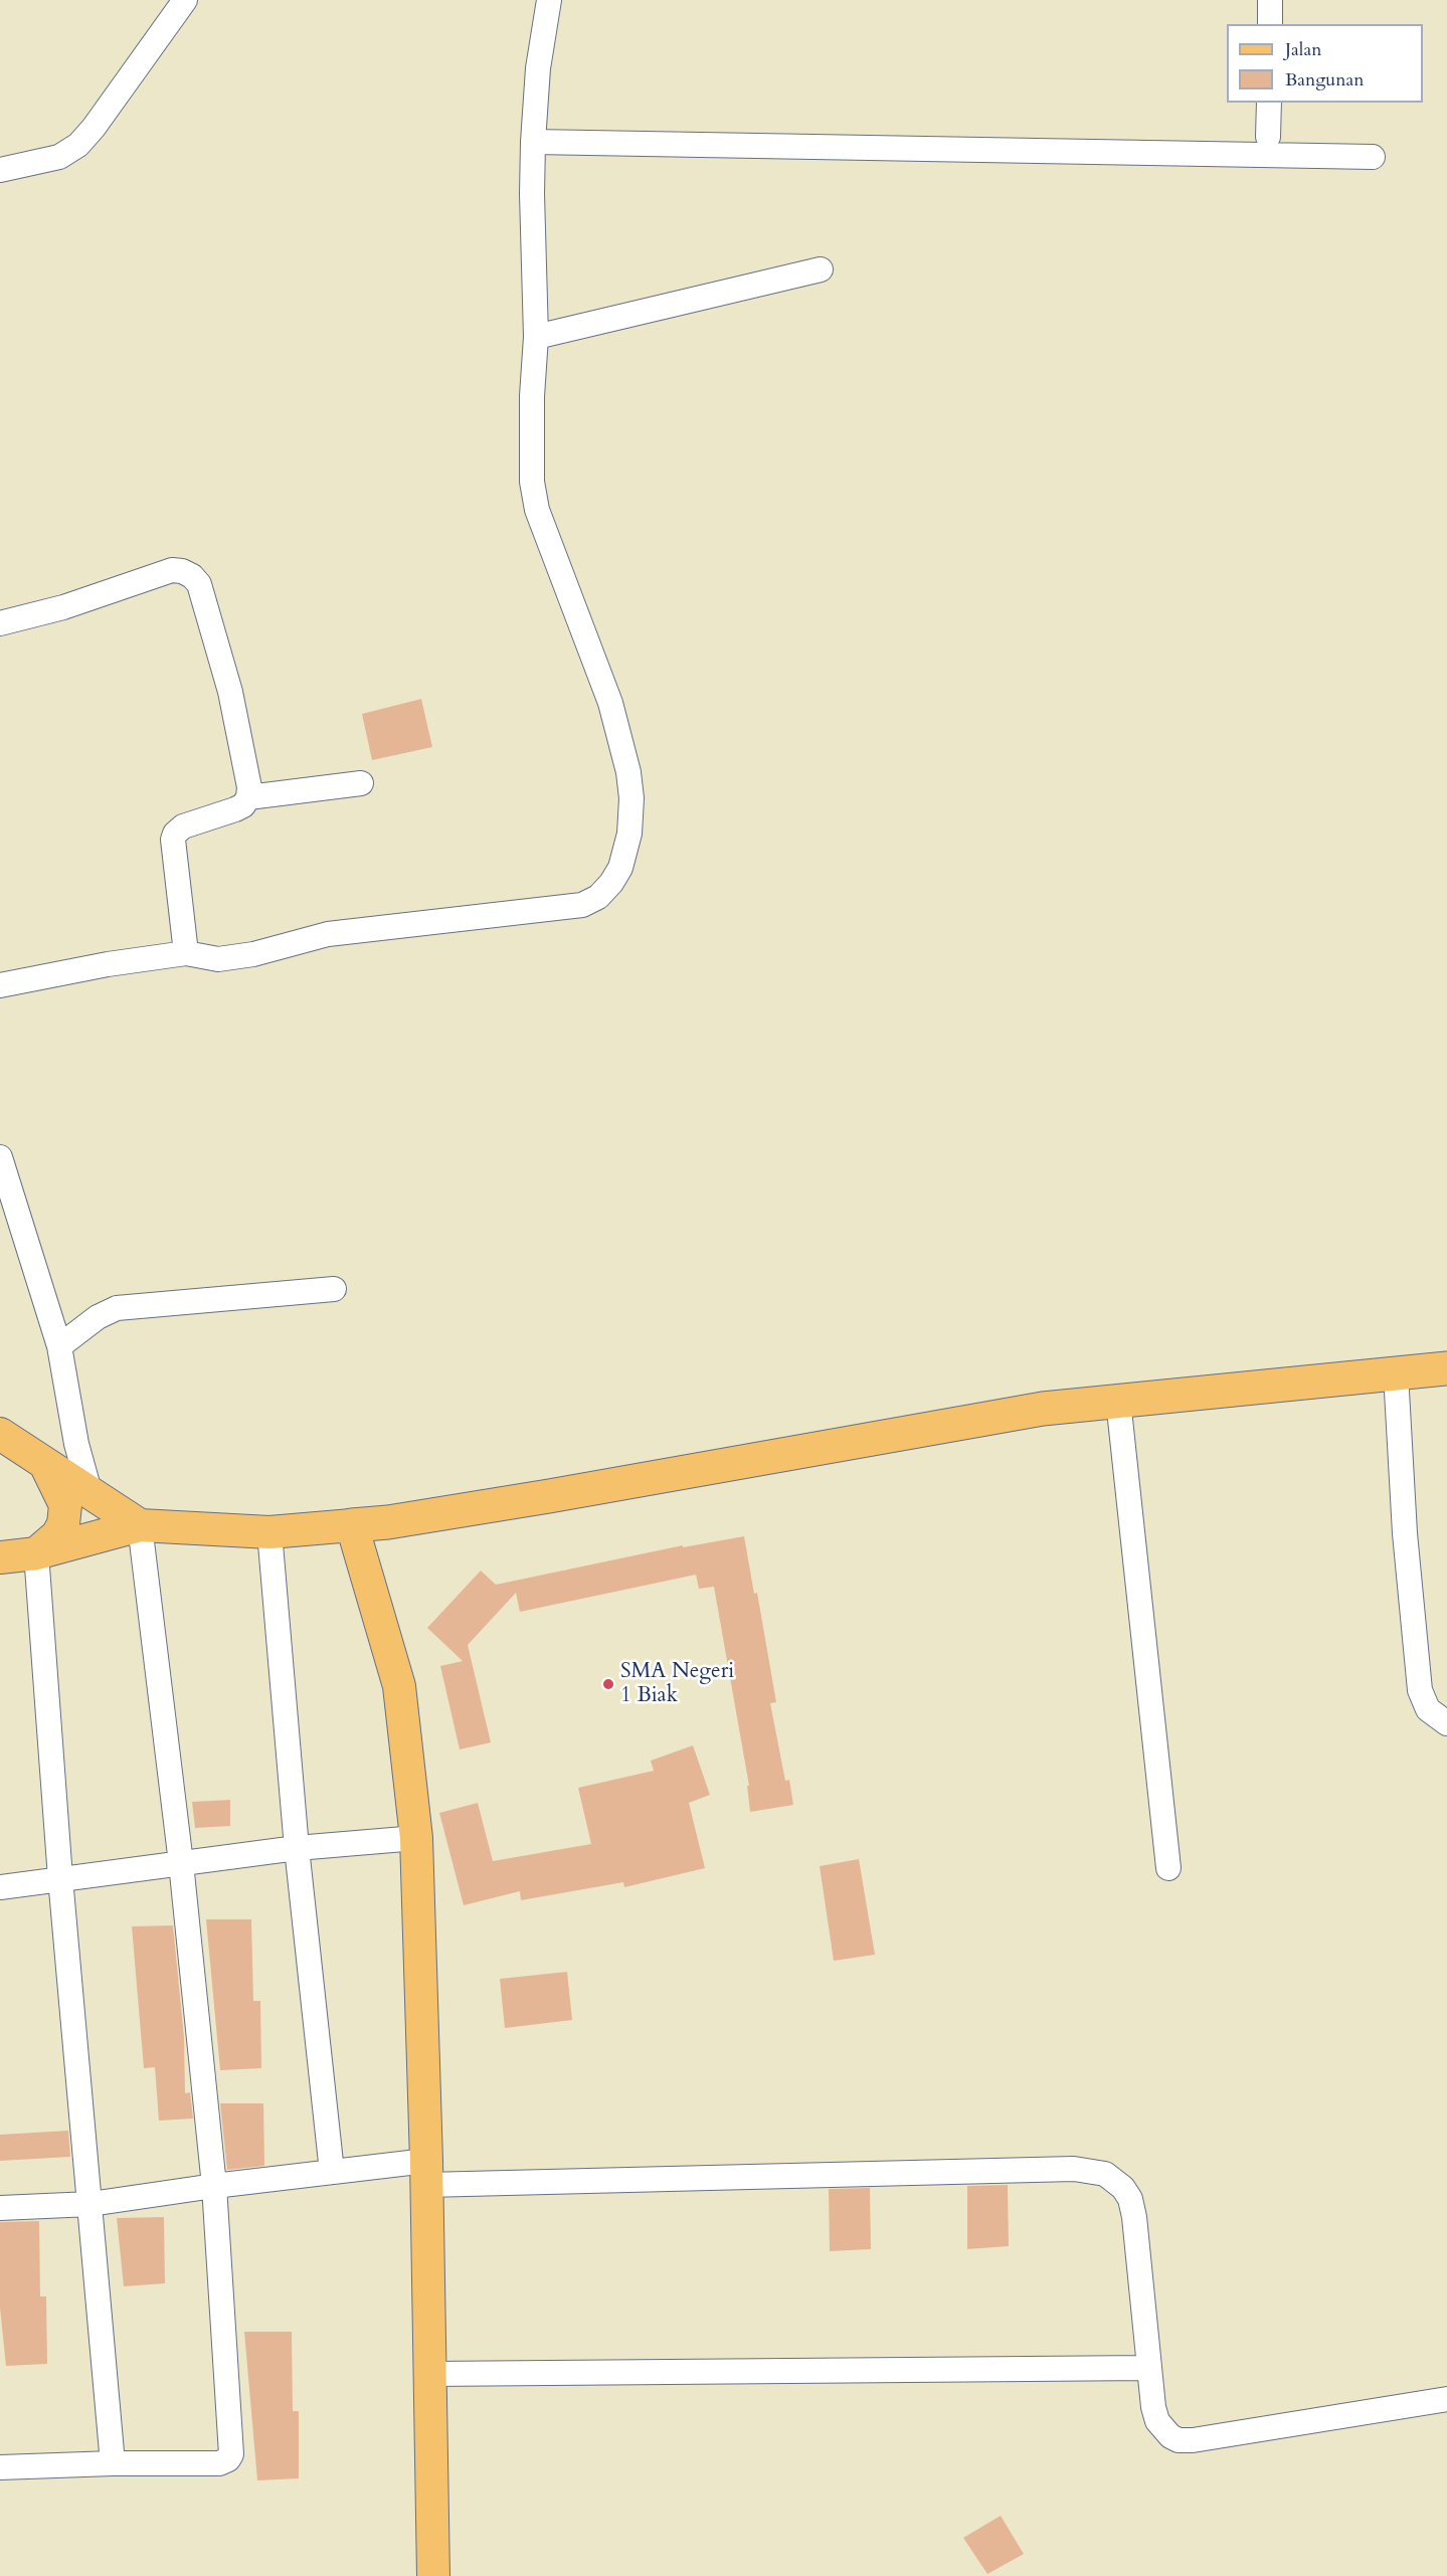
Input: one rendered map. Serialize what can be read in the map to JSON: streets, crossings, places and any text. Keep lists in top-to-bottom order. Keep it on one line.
{"places":["SMA Negeri 1 Biak"],"legend":["Jalan","Bangunan"]}
